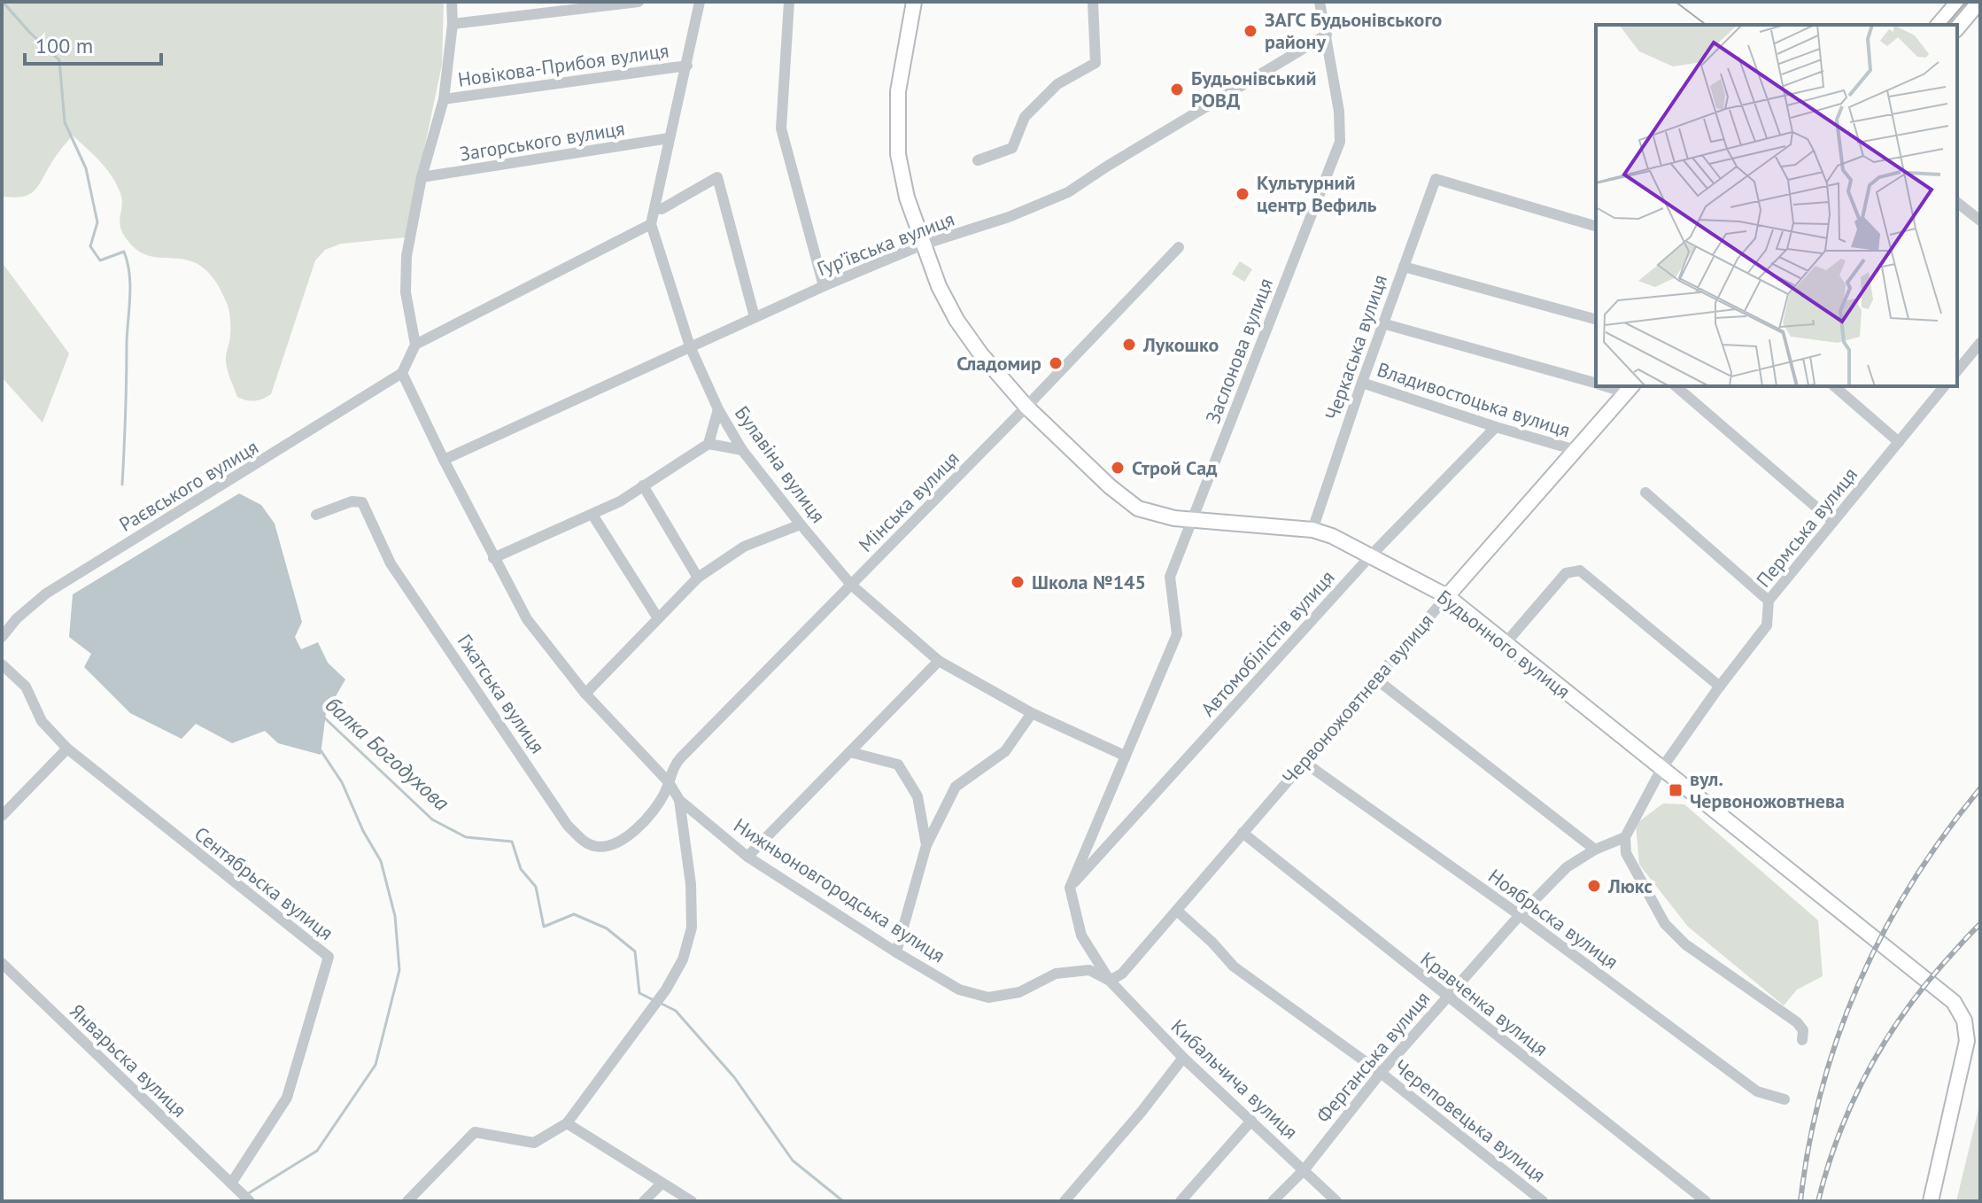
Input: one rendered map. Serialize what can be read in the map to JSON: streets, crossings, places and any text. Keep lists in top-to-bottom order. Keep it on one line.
{"streets":{"main road":["Будьонного вулиця","Червоножовтнева вулиця"],"street":["Новікова-Прибоя вулиця","Загорського вулиця","Гур’ївська вулиця","Черкаська вулиця","Заслонова вулиця","Владивостоцька вулиця","Булавіна вулиця","Раєвського вулиця","Мінська вулиця","Пермська вулиця","Автомобілістів вулиця","Гжатська вулиця","Сентябрьска вулиця","Нижньоновгородська вулиця","Ноябрьска вулиця","Кравченка вулиця","Ферганська вулиця","Январьска вулиця","Кибальчича вулиця","Череповецька вулиця"]},"crossings":[["Гур’ївська вулиця","Заслонова вулиця"],["Гур’ївська вулиця","Булавіна вулиця"],["Гур’ївська вулиця","Будьонного вулиця"],["Гур’ївська вулиця","Нижньоновгородська вулиця"],["Черкаська вулиця","Владивостоцька вулиця"],["Черкаська вулиця","Будьонного вулиця"],["Заслонова вулиця","Булавіна вулиця"],["Заслонова вулиця","Автомобілістів вулиця"],["Заслонова вулиця","Будьонного вулиця"],["Владивостоцька вулиця","Автомобілістів вулиця"],["Владивостоцька вулиця","Червоножовтнева вулиця"],["Булавіна вулиця","Мінська вулиця"],["Раєвського вулиця","Нижньоновгородська вулиця"],["Мінська вулиця","Будьонного вулиця"],["Мінська вулиця","Гжатська вулиця"],["Мінська вулиця","Нижньоновгородська вулиця"],["Пермська вулиця","Будьонного вулиця"],["Автомобілістів вулиця","Будьонного вулиця"],["Будьонного вулиця","Червоножовтнева вулиця"],["Гжатська вулиця","Нижньоновгородська вулиця"],["Червоножовтнева вулиця","Нижньоновгородська вулиця"],["Червоножовтнева вулиця","Ноябрьска вулиця"],["Червоножовтнева вулиця","Кравченка вулиця"],["Червоножовтнева вулиця","Кибальчича вулиця"],["Червоножовтнева вулиця","Череповецька вулиця"],["Сентябрьска вулиця","Январьска вулиця"],["Нижньоновгородська вулиця","Кибальчича вулиця"],["Ноябрьска вулиця","Ферганська вулиця"],["Кравченка вулиця","Ферганська вулиця"],["Ферганська вулиця","Кибальчича вулиця"],["Ферганська вулиця","Череповецька вулиця"]],"water":["балка Богодухова"],"places":{"other":["ЗАГС Будьонівського району","Будьонівський РОВД","Культурний центр Вефиль","Лукошко","Сладомир","Строй Сад","Школа №145","Люкс"],"transit":["вул. Червоножовтнева"]},"scale_bar":"100 m"}
